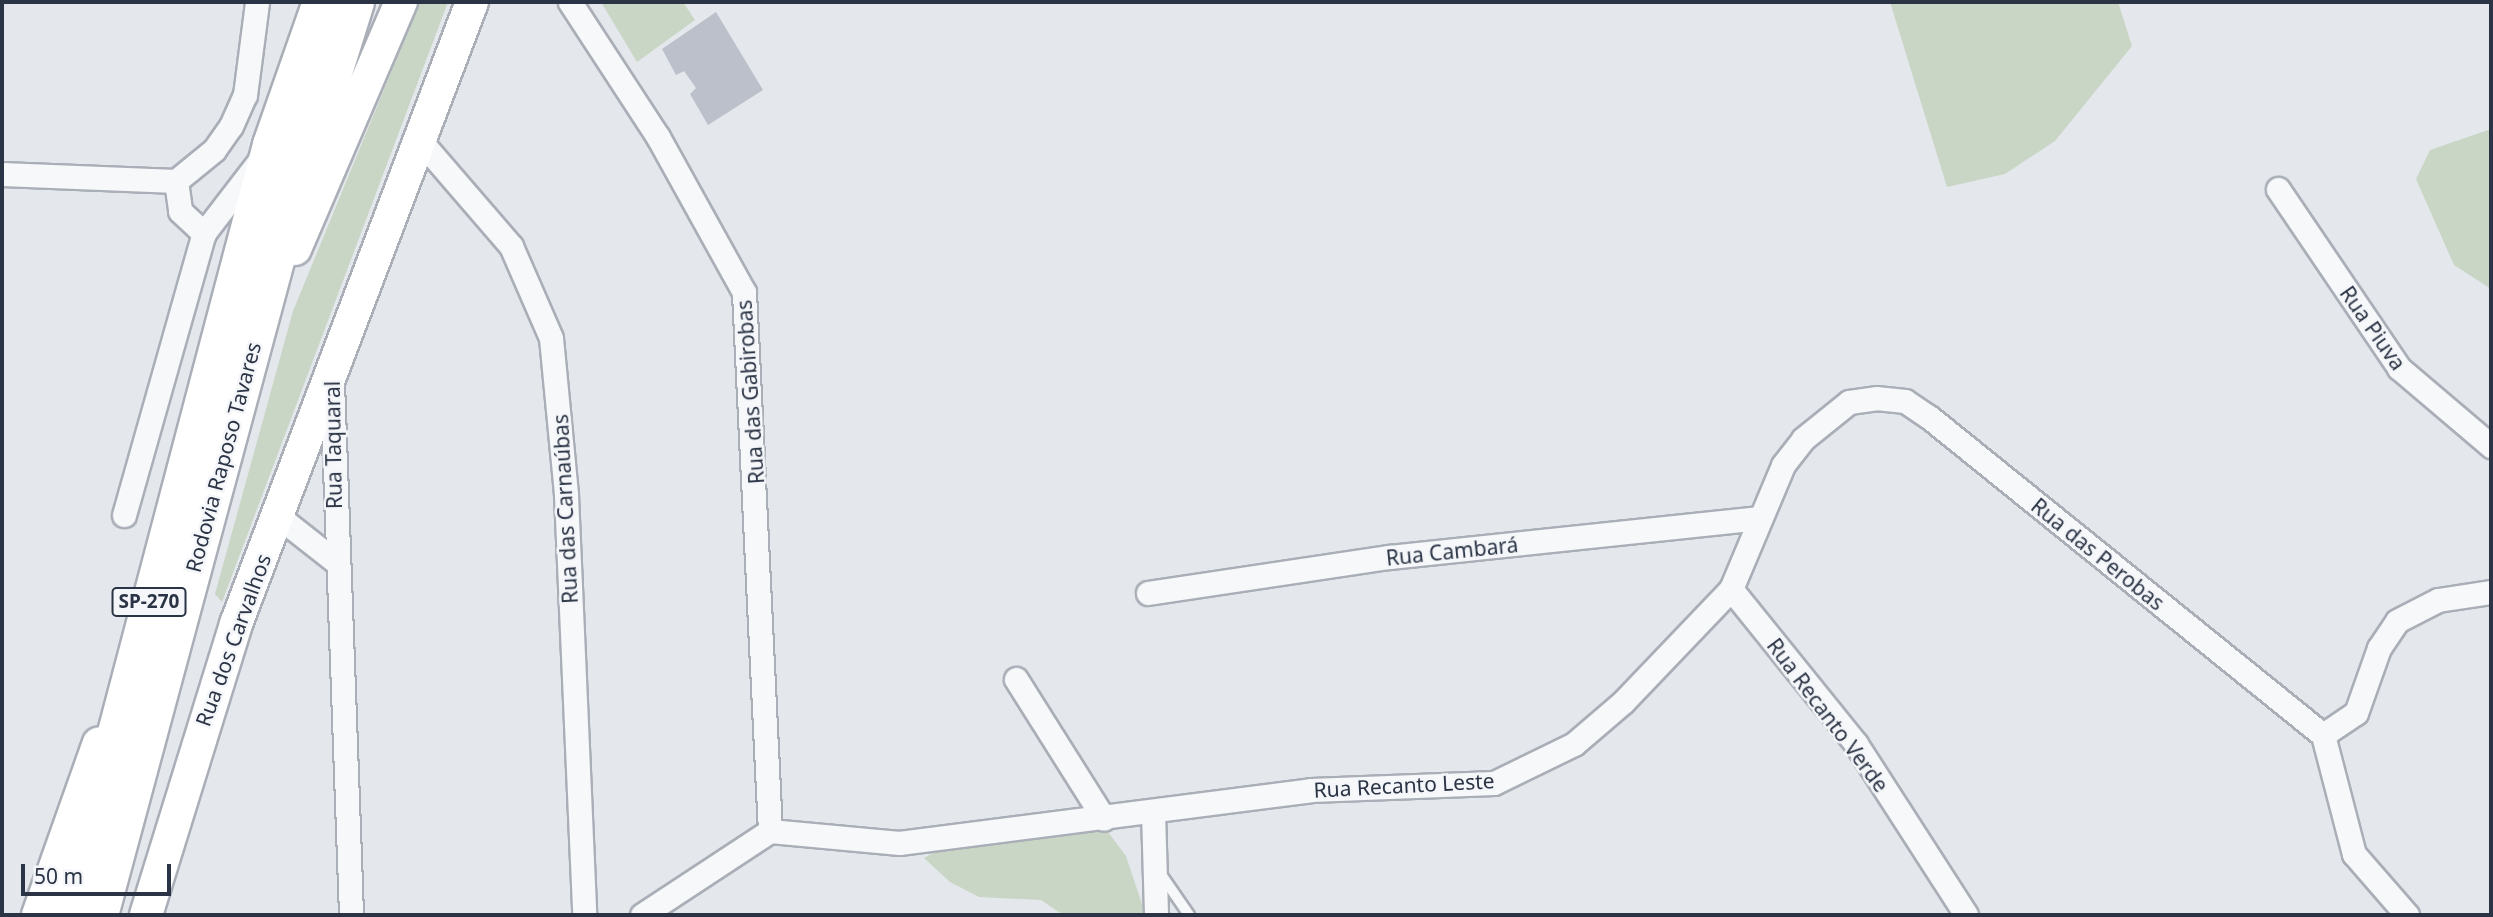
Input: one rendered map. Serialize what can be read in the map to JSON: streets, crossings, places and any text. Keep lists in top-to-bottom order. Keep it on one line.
{"streets":{"highway":["Rodovia Raposo Tavares","SP-270"],"main road":["Rua Taquaral","Rua dos Carvalhos"],"street":["Rua Piuva","Rua das Gabirobas","Rua das Carnaúbas","Rua Cambará","Rua das Perobas","Rua Recanto Verde","Rua Recanto Leste"]},"crossings":[["Rua das Gabirobas","Rua Recanto Leste"],["Rua Taquaral","Rua das Carnaúbas"],["Rua Taquaral","Rua dos Carvalhos"],["Rua Cambará","Rua das Perobas"],["Rua das Perobas","Rua Recanto Verde"],["Rua das Perobas","Rua Recanto Leste"],["Rua Recanto Verde","Rua Recanto Leste"]],"scale_bar":"50 m"}
